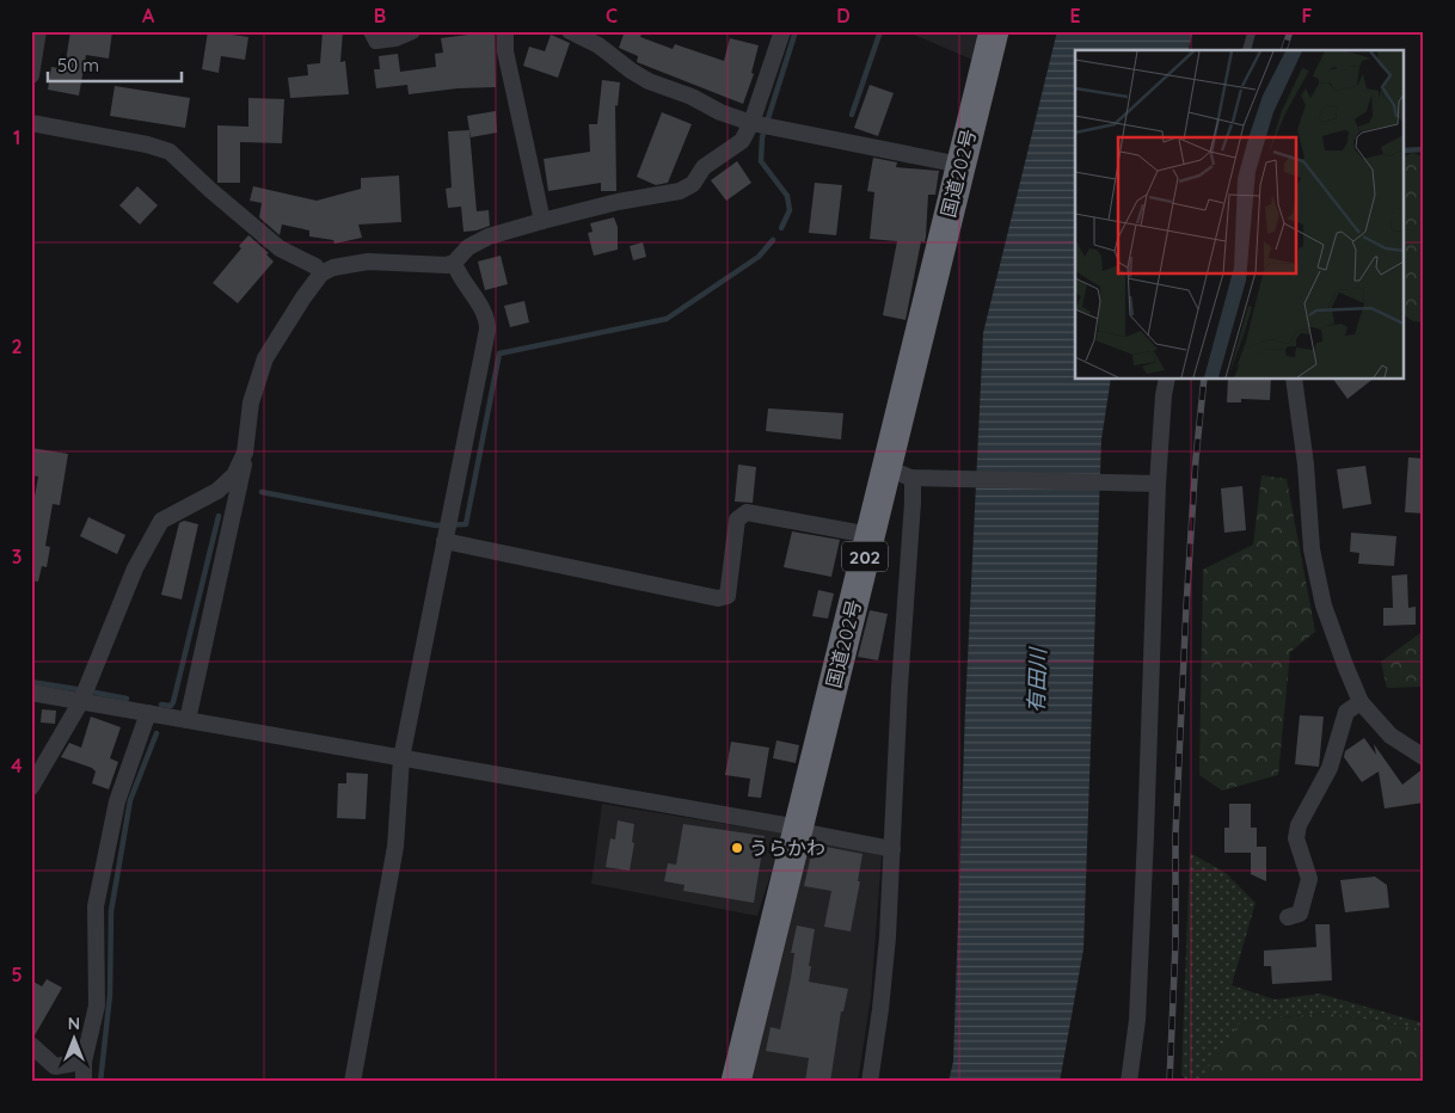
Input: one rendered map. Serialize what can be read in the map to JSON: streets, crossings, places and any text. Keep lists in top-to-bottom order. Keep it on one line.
{"streets":{"highway":["国道202号","202"]},"water":["有田川"],"places":["うらかわ"],"scale_bar":"50 m","north":"top","grid":{"columns":["A","B","C","D","E","F"],"rows":["1","2","3","4","5"]}}
